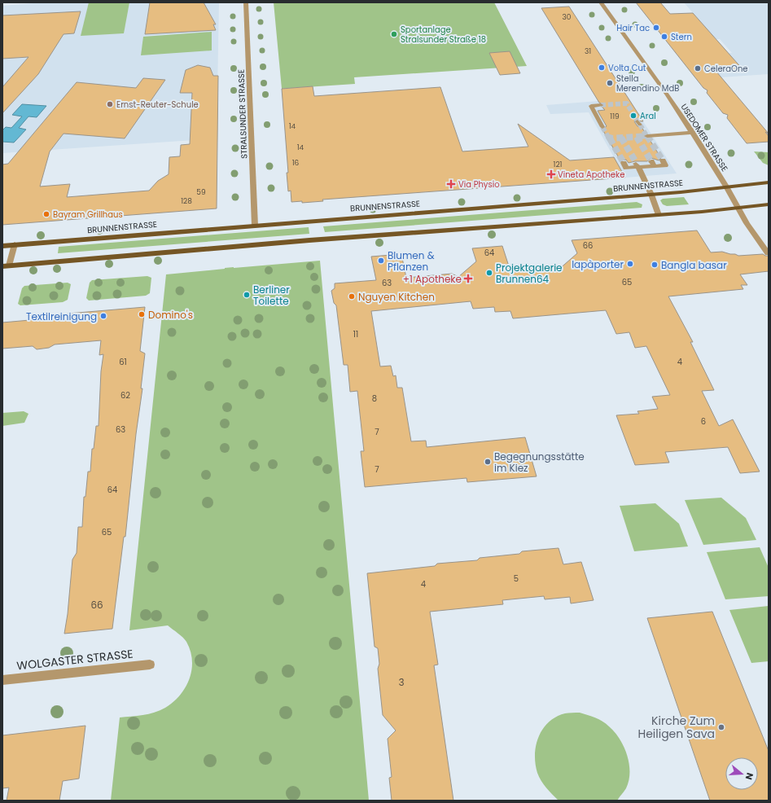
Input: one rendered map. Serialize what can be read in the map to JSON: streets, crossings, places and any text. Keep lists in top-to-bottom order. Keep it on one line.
{"streets":{"main road":["BRUNNENSTRASSE"],"street":["STRALSUNDER STRASSE","USEDOMER STRASSE","WOLGASTER STRASSE"]},"crossings":[["STRALSUNDER STRASSE","BRUNNENSTRASSE"],["USEDOMER STRASSE","BRUNNENSTRASSE"]],"places":{"other":["Hair Tac","Sportanlage Stralsunder Straße 18","Stern","Volta Cut","CeleraOne","Stella Merendino MdB","Ernst-Reuter-Schule","Aral","Bayram Grillhaus","Blumen & Pflanzen","lapàporter","Bangla basar","Projektgalerie Brunnen64","Berliner Toilette","Nguyen Kitchen","Domino's","Textilreinigung","Begegnungsstätte im Kiez","Kirche Zum Heiligen Sava"],"health":["Vineta Apotheke","Via Physio","+1 Apotheke"]},"house_numbers":["30","31","119","14","14","16","121","59","128","66","64","65","63","11","61","4","62","8","6","63","7","7","64","65","5","4","66","3"],"north":"right"}
